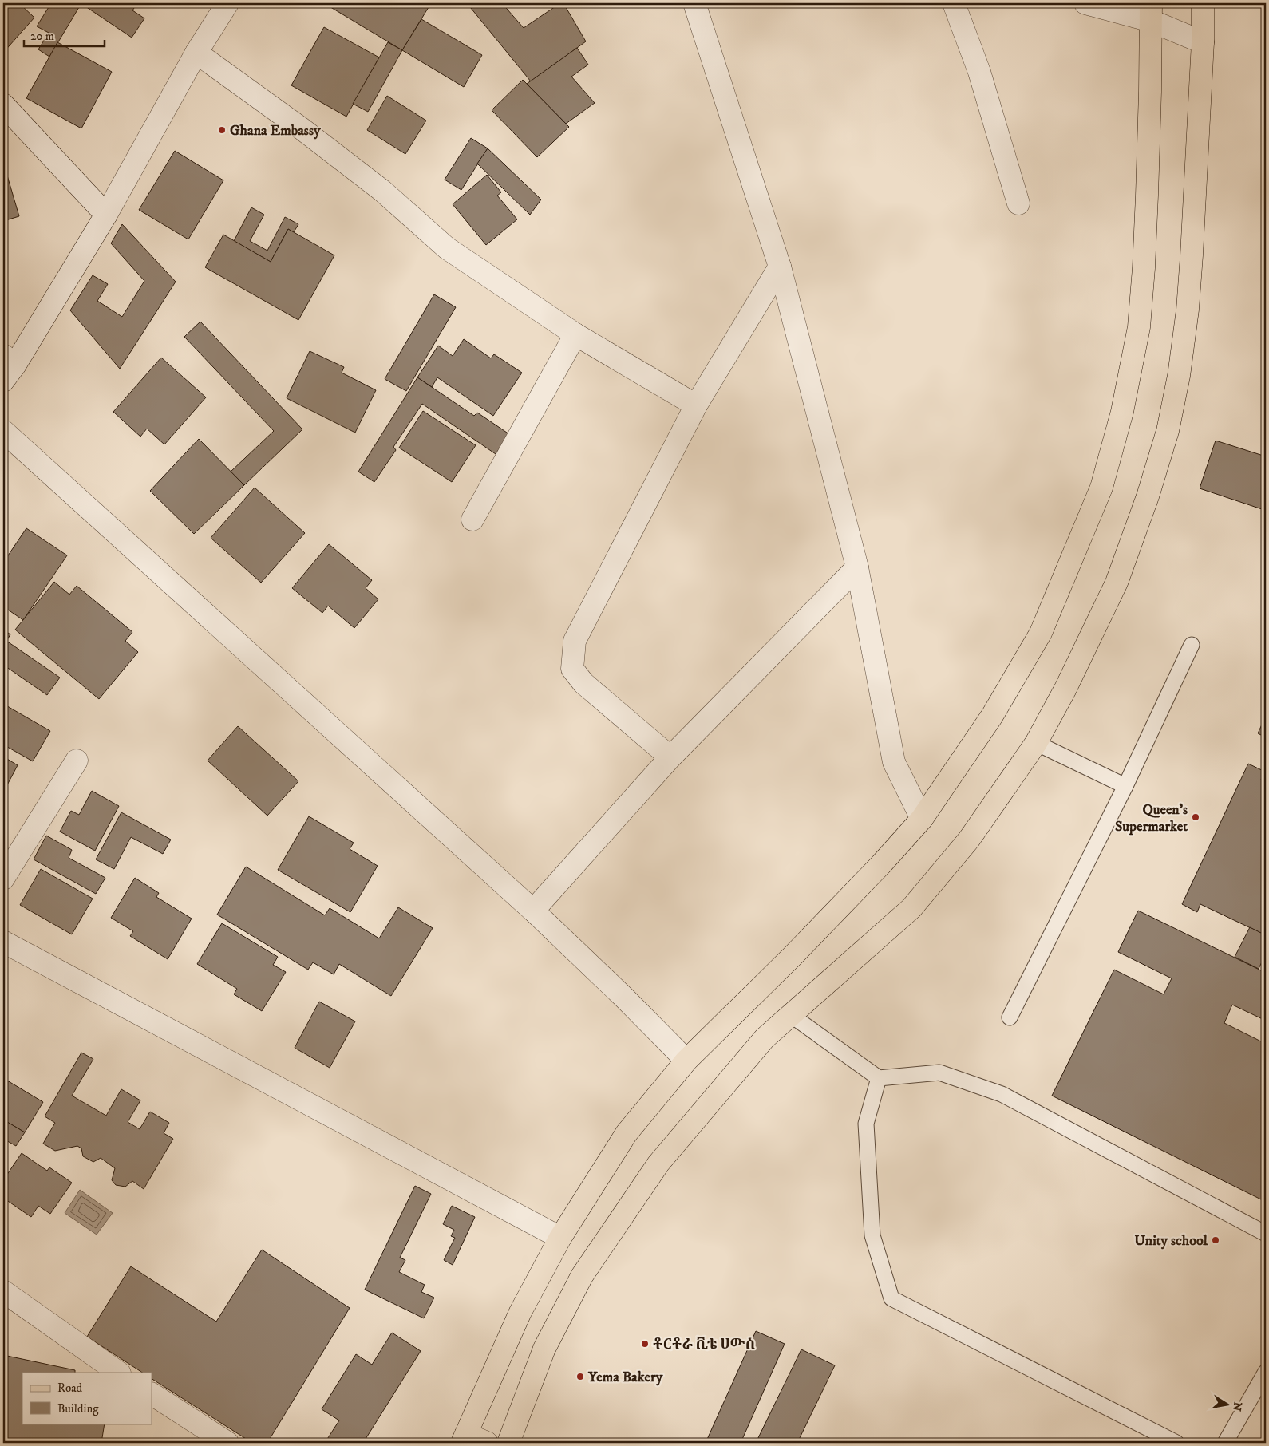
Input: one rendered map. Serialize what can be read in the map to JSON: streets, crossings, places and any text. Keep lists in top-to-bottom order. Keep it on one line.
{"places":["Ghana Embassy","Queen's Supermarket","Unity school","ቶርቶራ ቪቴ ሀውስ","Yema Bakery"],"legend":["Road","Building"],"scale_bar":"20 m","north":"right"}
